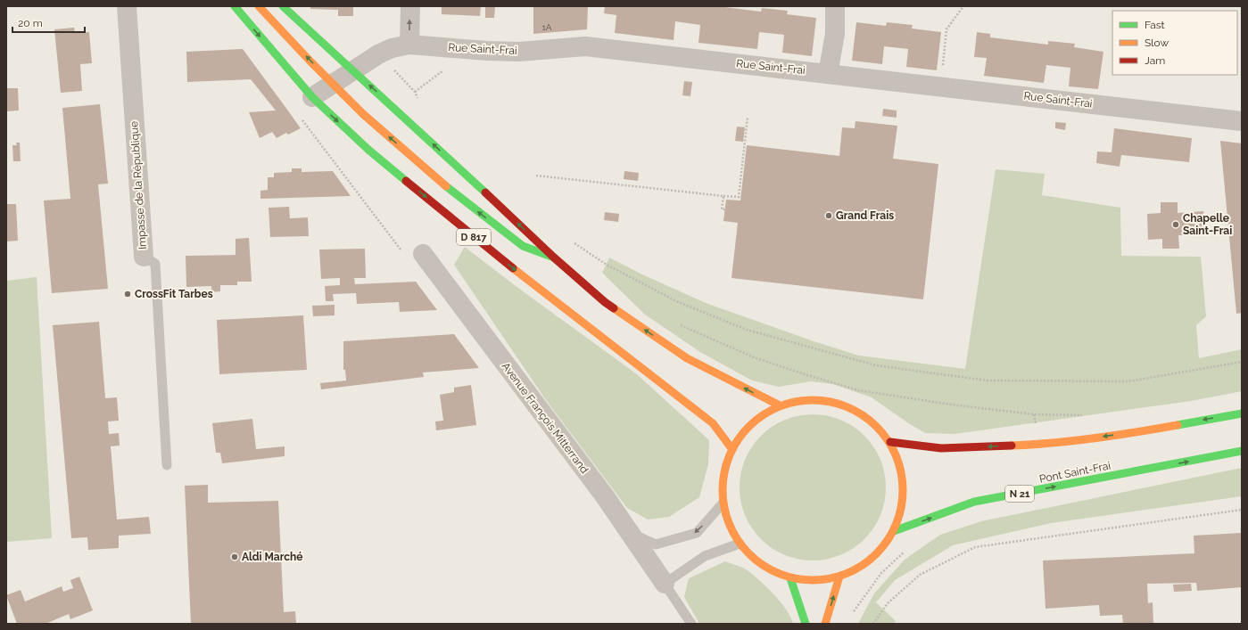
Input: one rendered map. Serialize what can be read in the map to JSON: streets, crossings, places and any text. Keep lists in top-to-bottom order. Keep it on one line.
{"streets":{"main road":["D 817","Pont Saint-Frai","N 21"],"street":["Rue Saint-Frai","Impasse de la République","Avenue François Mitterrand"]},"crossings":[["Rue Saint-Frai","D 817"]],"places":["Grand Frais","Chapelle Saint-Frai","CrossFit Tarbes","Aldi Marché"],"house_numbers":["1A"],"legend":["Fast","Slow","Jam"],"scale_bar":"20 m"}
